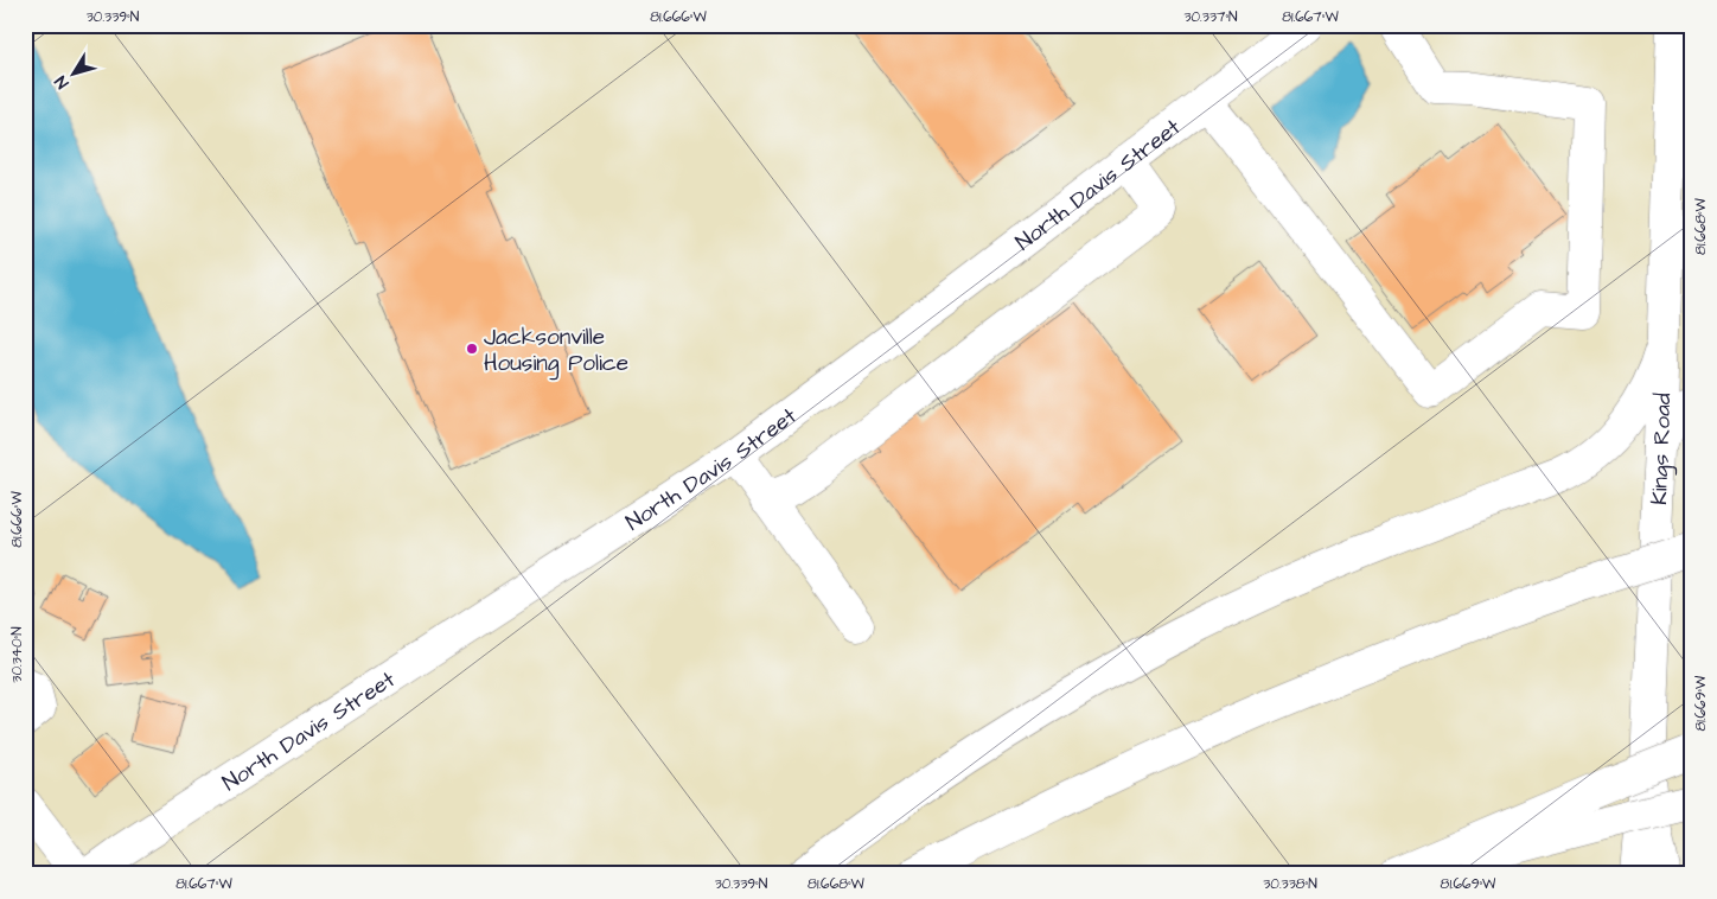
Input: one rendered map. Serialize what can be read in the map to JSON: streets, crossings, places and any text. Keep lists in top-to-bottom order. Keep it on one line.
{"streets":{"main road":["North Davis Street","Kings Road"]},"places":["Jacksonville Housing Police"],"north":"bottom left","coordinates":["30.339°N","81.666°W","30.337°N","81.667°W","81.668°W","30.340°N","81.669°W","30.338°N"]}
